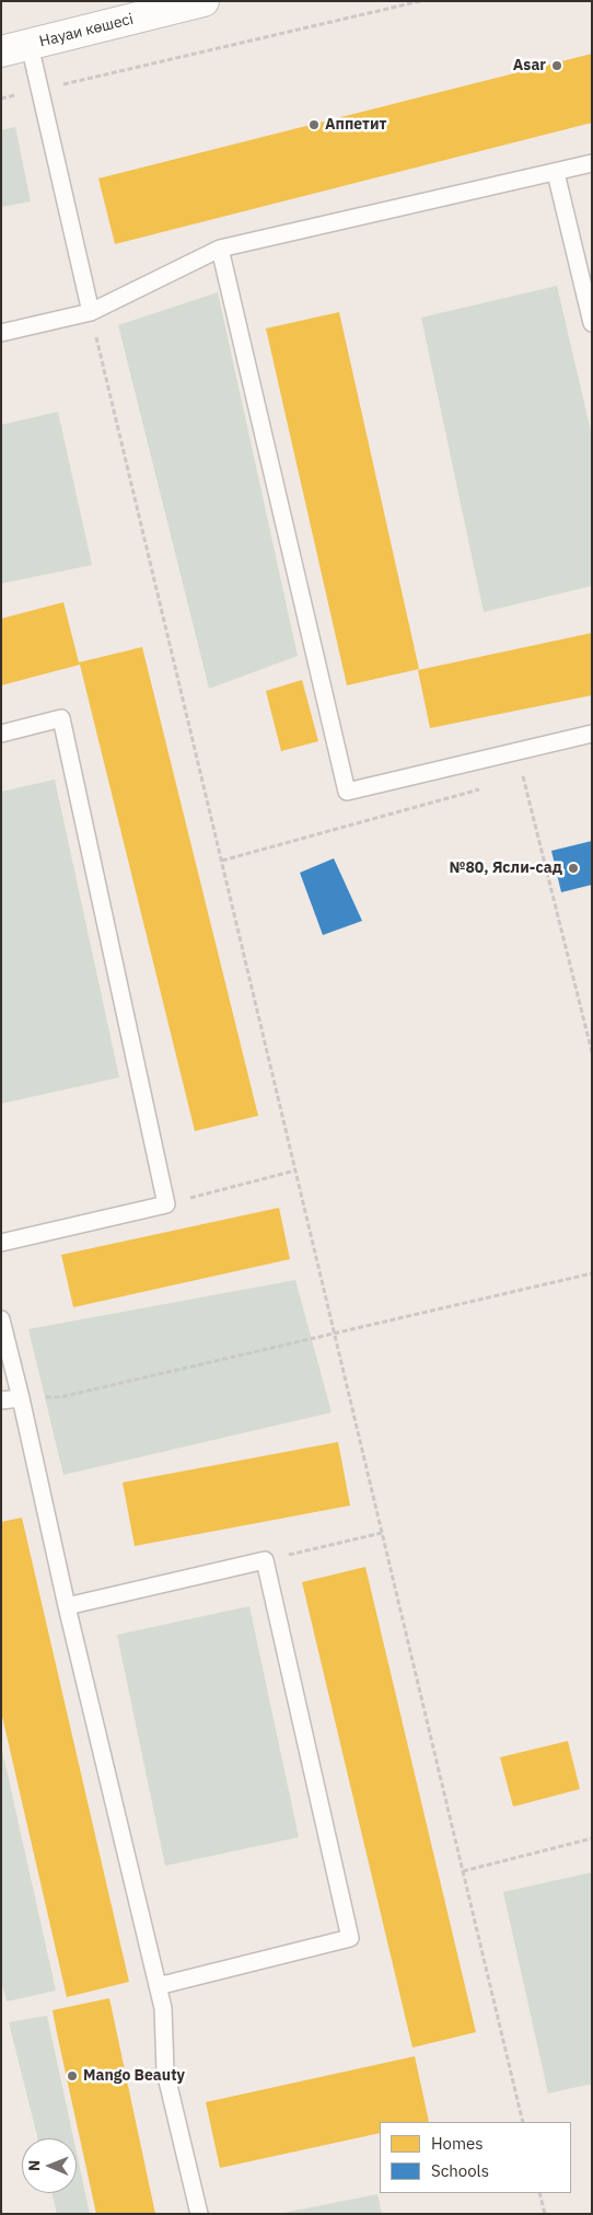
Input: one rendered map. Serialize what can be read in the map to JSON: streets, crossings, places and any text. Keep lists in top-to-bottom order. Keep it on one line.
{"streets":{"street":["Науаи көшесі"]},"places":["Asar","Аппетит","№80, Ясли-сад","Mango Beauty"],"legend":["Homes","Schools"],"north":"left"}
